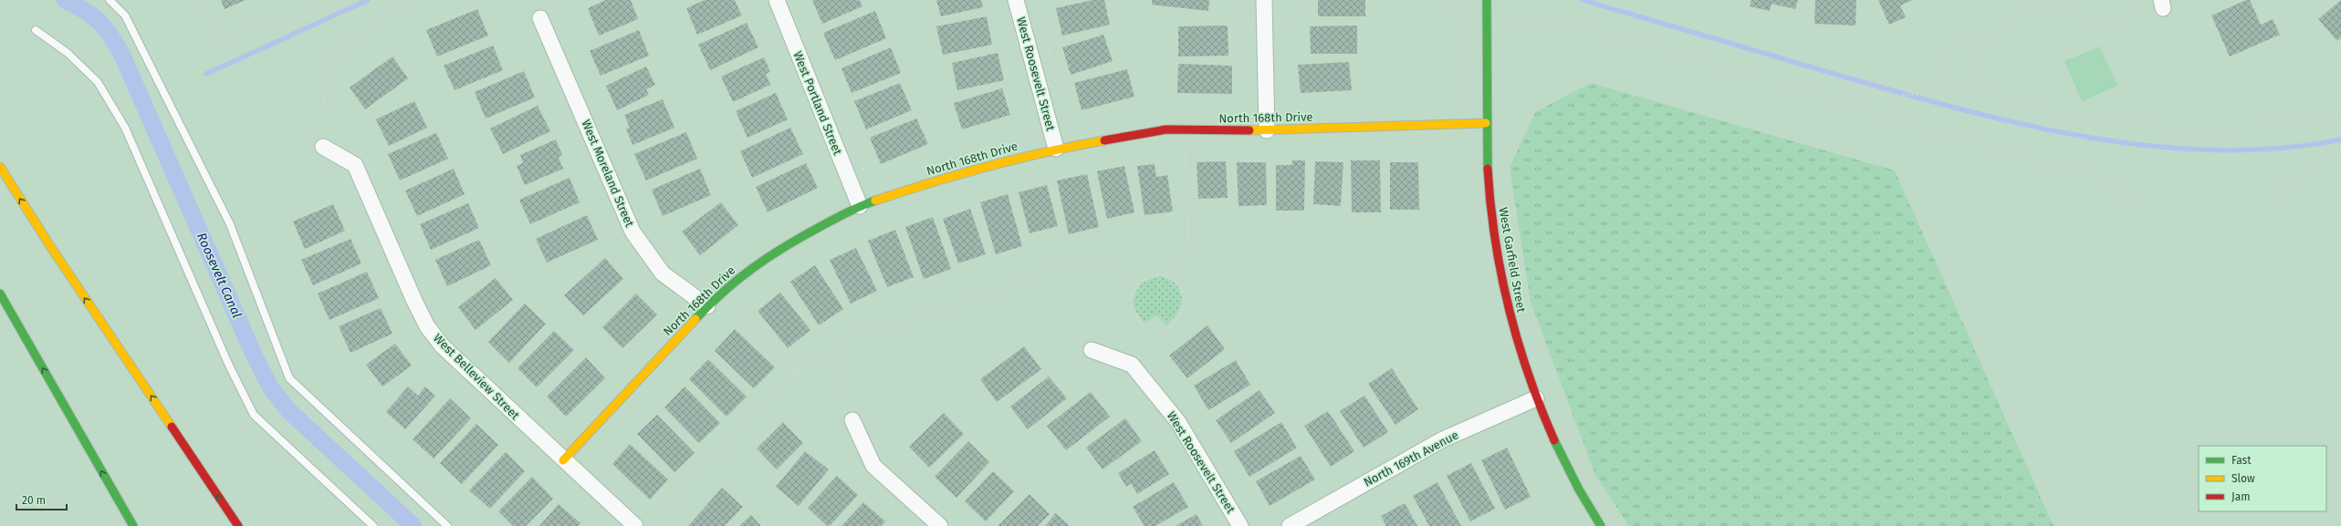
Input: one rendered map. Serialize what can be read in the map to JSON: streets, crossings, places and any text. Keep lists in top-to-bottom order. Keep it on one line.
{"streets":{"main road":["North 168th Drive","West Garfield Street"],"street":["West Roosevelt Street","West Portland Street","West Moreland Street","West Belleview Street","North 169th Avenue"]},"crossings":[["West Roosevelt Street","North 168th Drive"],["West Portland Street","North 168th Drive"],["North 168th Drive","West Moreland Street"],["North 168th Drive","West Garfield Street"],["North 168th Drive","West Belleview Street"],["West Garfield Street","North 169th Avenue"]],"water":["Roosevelt Canal"],"legend":["Fast","Slow","Jam"],"scale_bar":"20 m"}
